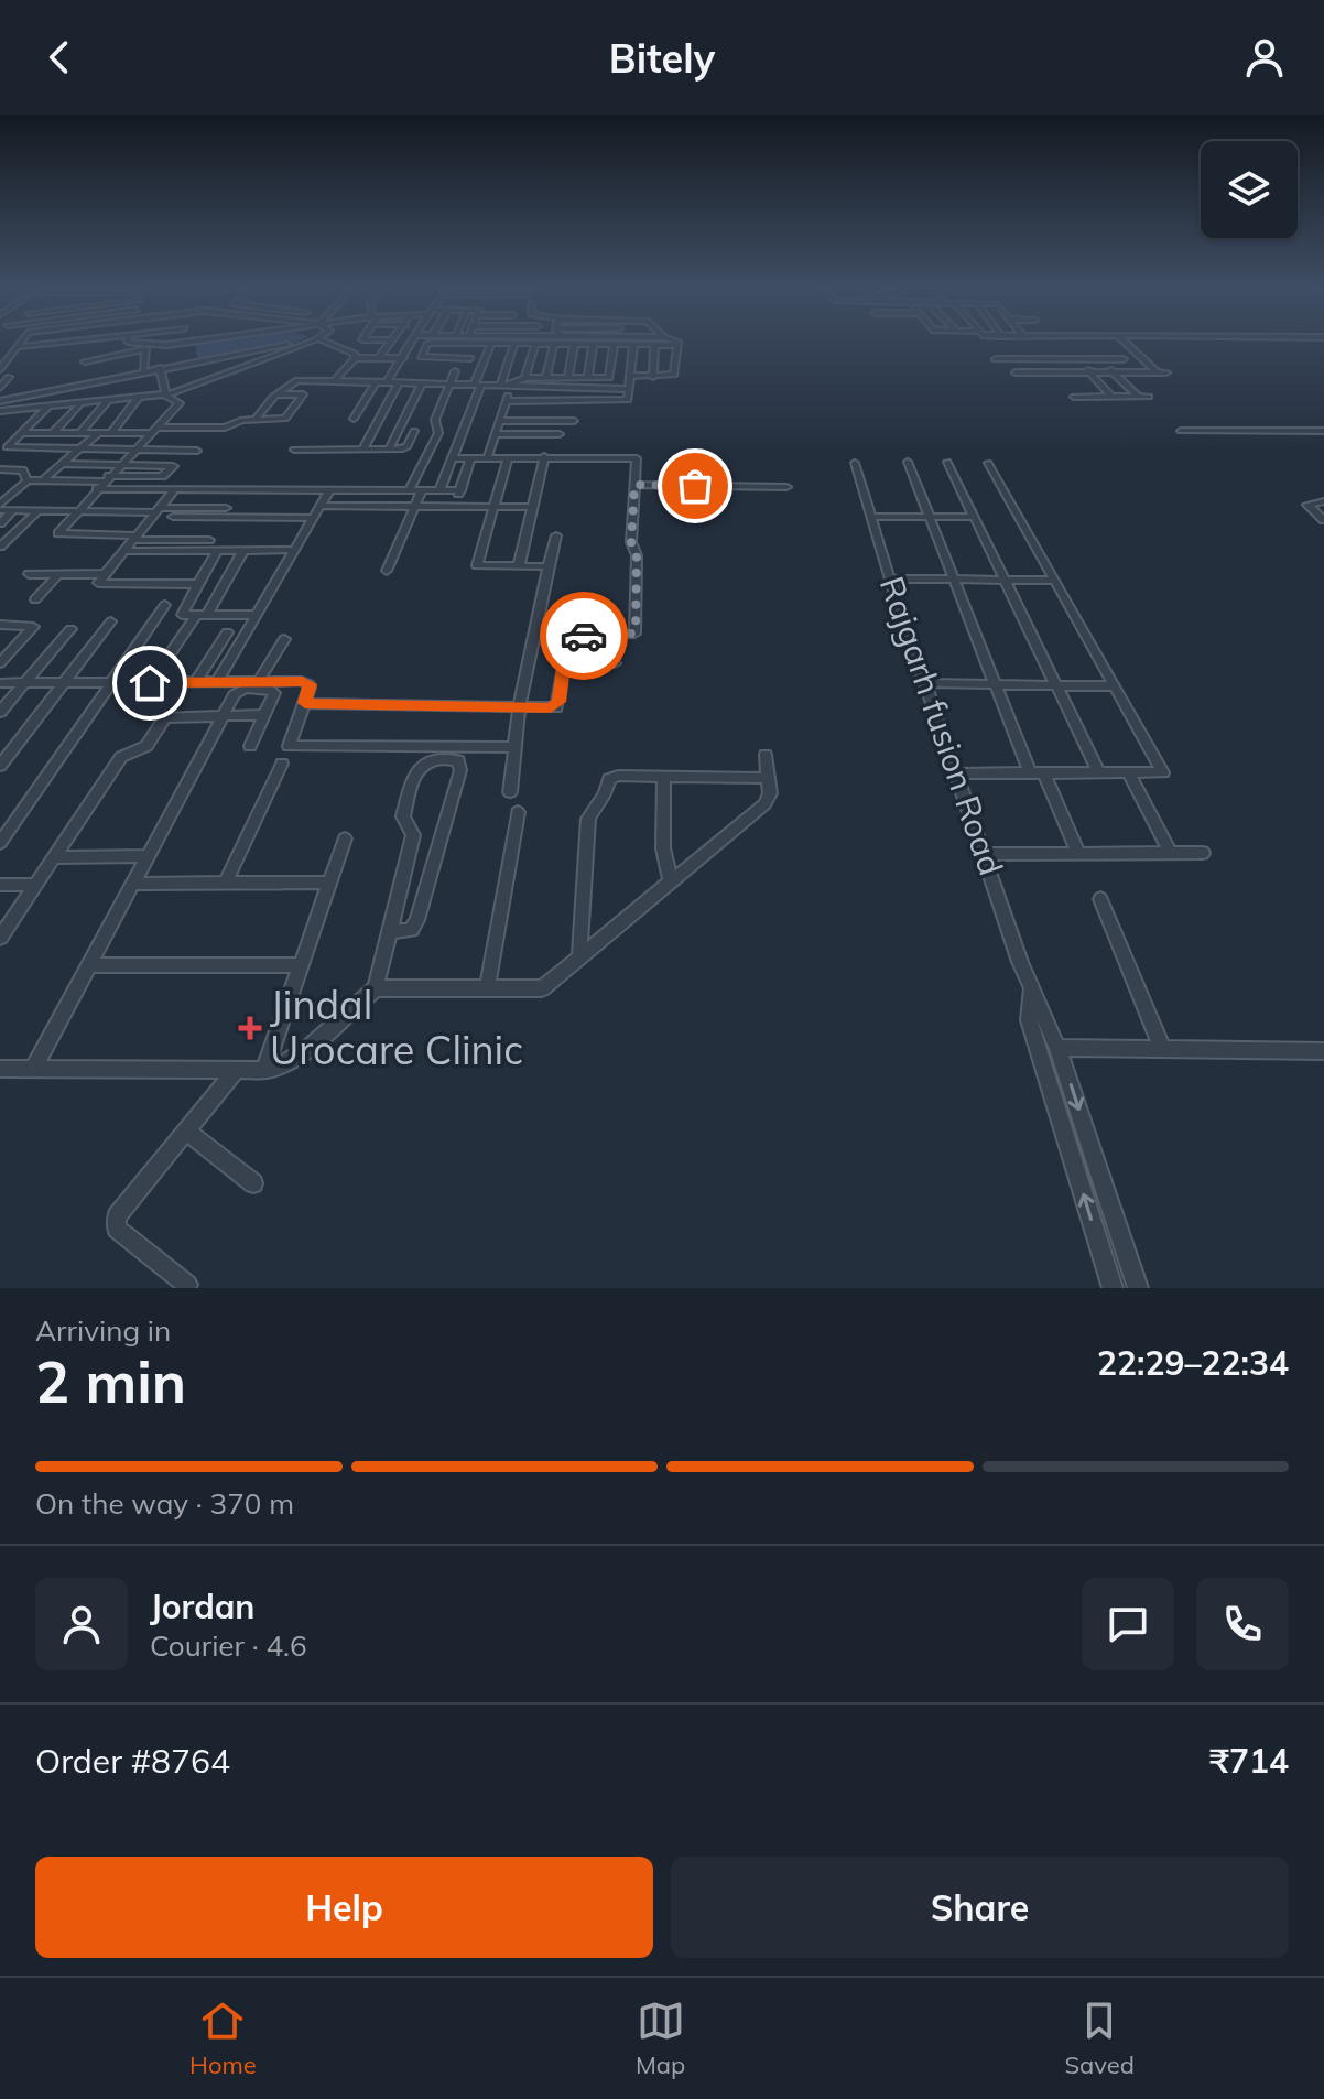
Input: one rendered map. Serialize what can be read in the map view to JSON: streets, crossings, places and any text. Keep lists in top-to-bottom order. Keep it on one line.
{"streets":{"street":["Rajgarh fusion Road"]},"places":{"health":["Jindal Urocare Clinic"]},"page":{"header":"Bitely","heading":["2 min","Arriving in","22:29–22:34"],"panel":["Jordan","Courier · 4.6","Order #8764","₹714"],"bar":"On the way · 370 m","buttons":["Help","Share"],"tabs":["Home","Map","Saved"]}}
